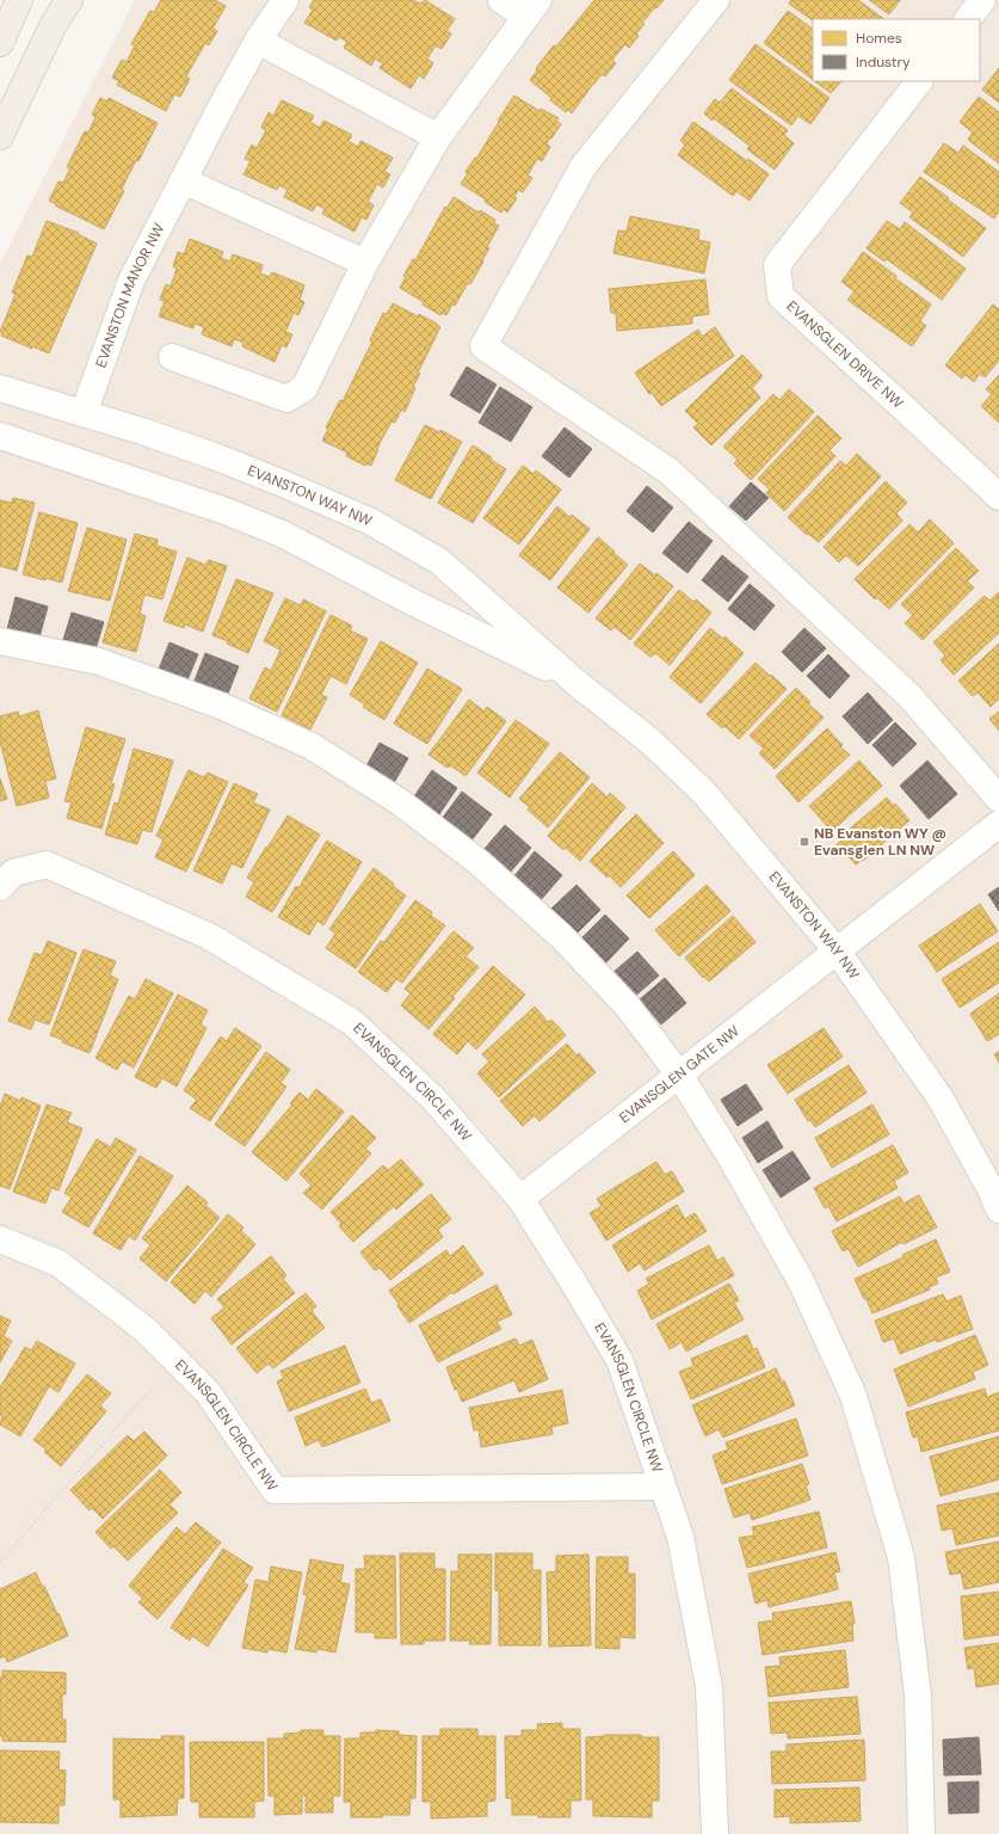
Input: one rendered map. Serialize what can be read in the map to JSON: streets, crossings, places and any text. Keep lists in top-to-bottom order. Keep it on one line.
{"streets":{"street":["EVANSTON MANOR NW","EVANSGLEN DRIVE NW","EVANSTON WAY NW","EVANSGLEN GATE NW","EVANSGLEN CIRCLE NW"]},"crossings":[["EVANSTON MANOR NW","EVANSTON WAY NW"],["EVANSTON WAY NW","EVANSGLEN GATE NW"],["EVANSGLEN GATE NW","EVANSGLEN CIRCLE NW"]],"places":{"transit":["NB Evanston WY @ Evansglen LN NW"]},"legend":["Homes","Industry"]}
